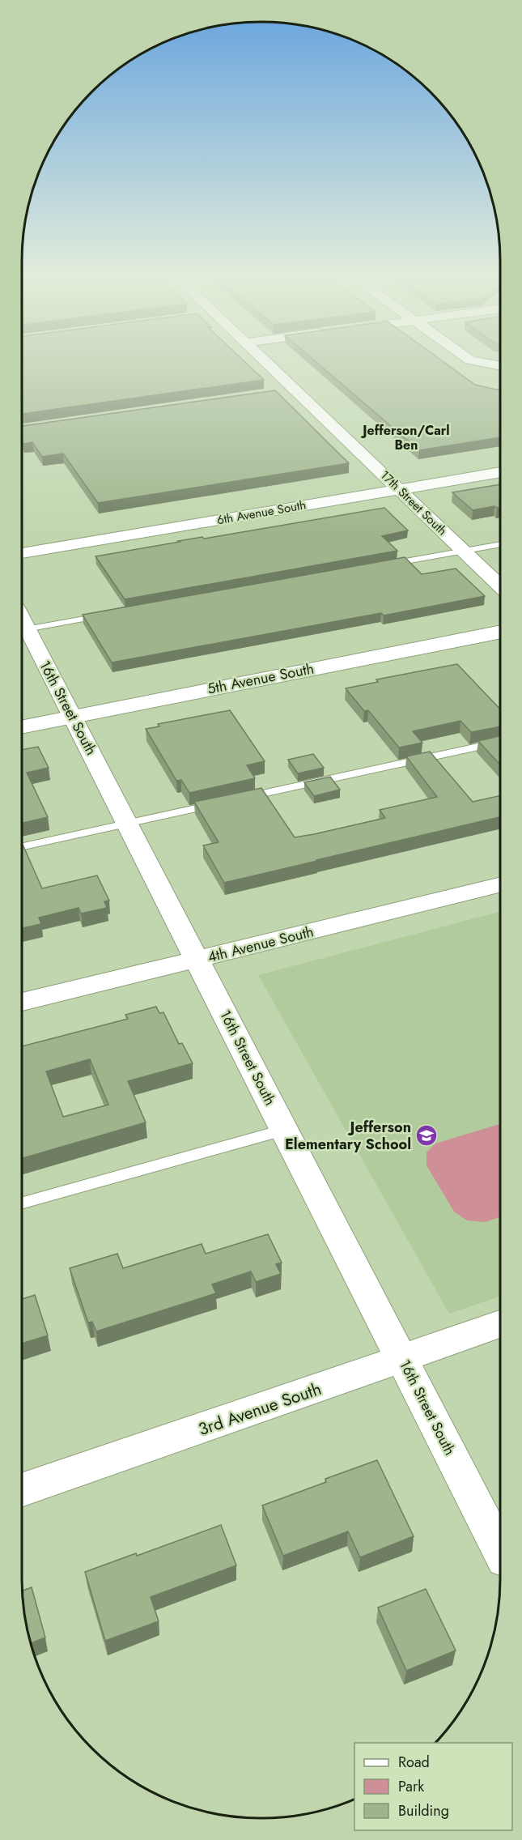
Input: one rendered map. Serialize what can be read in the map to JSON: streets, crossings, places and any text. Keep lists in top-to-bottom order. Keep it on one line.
{"streets":{"street":["17th Street South","6th Avenue South","5th Avenue South","16th Street South","4th Avenue South","3rd Avenue South"]},"crossings":[["17th Street South","6th Avenue South"],["5th Avenue South","16th Street South"],["16th Street South","4th Avenue South"],["16th Street South","3rd Avenue South"]],"districts":["Jefferson/Carl Ben"],"places":{"school or university":["Jefferson Elementary School"]},"legend":["Road","Park","Building"]}
